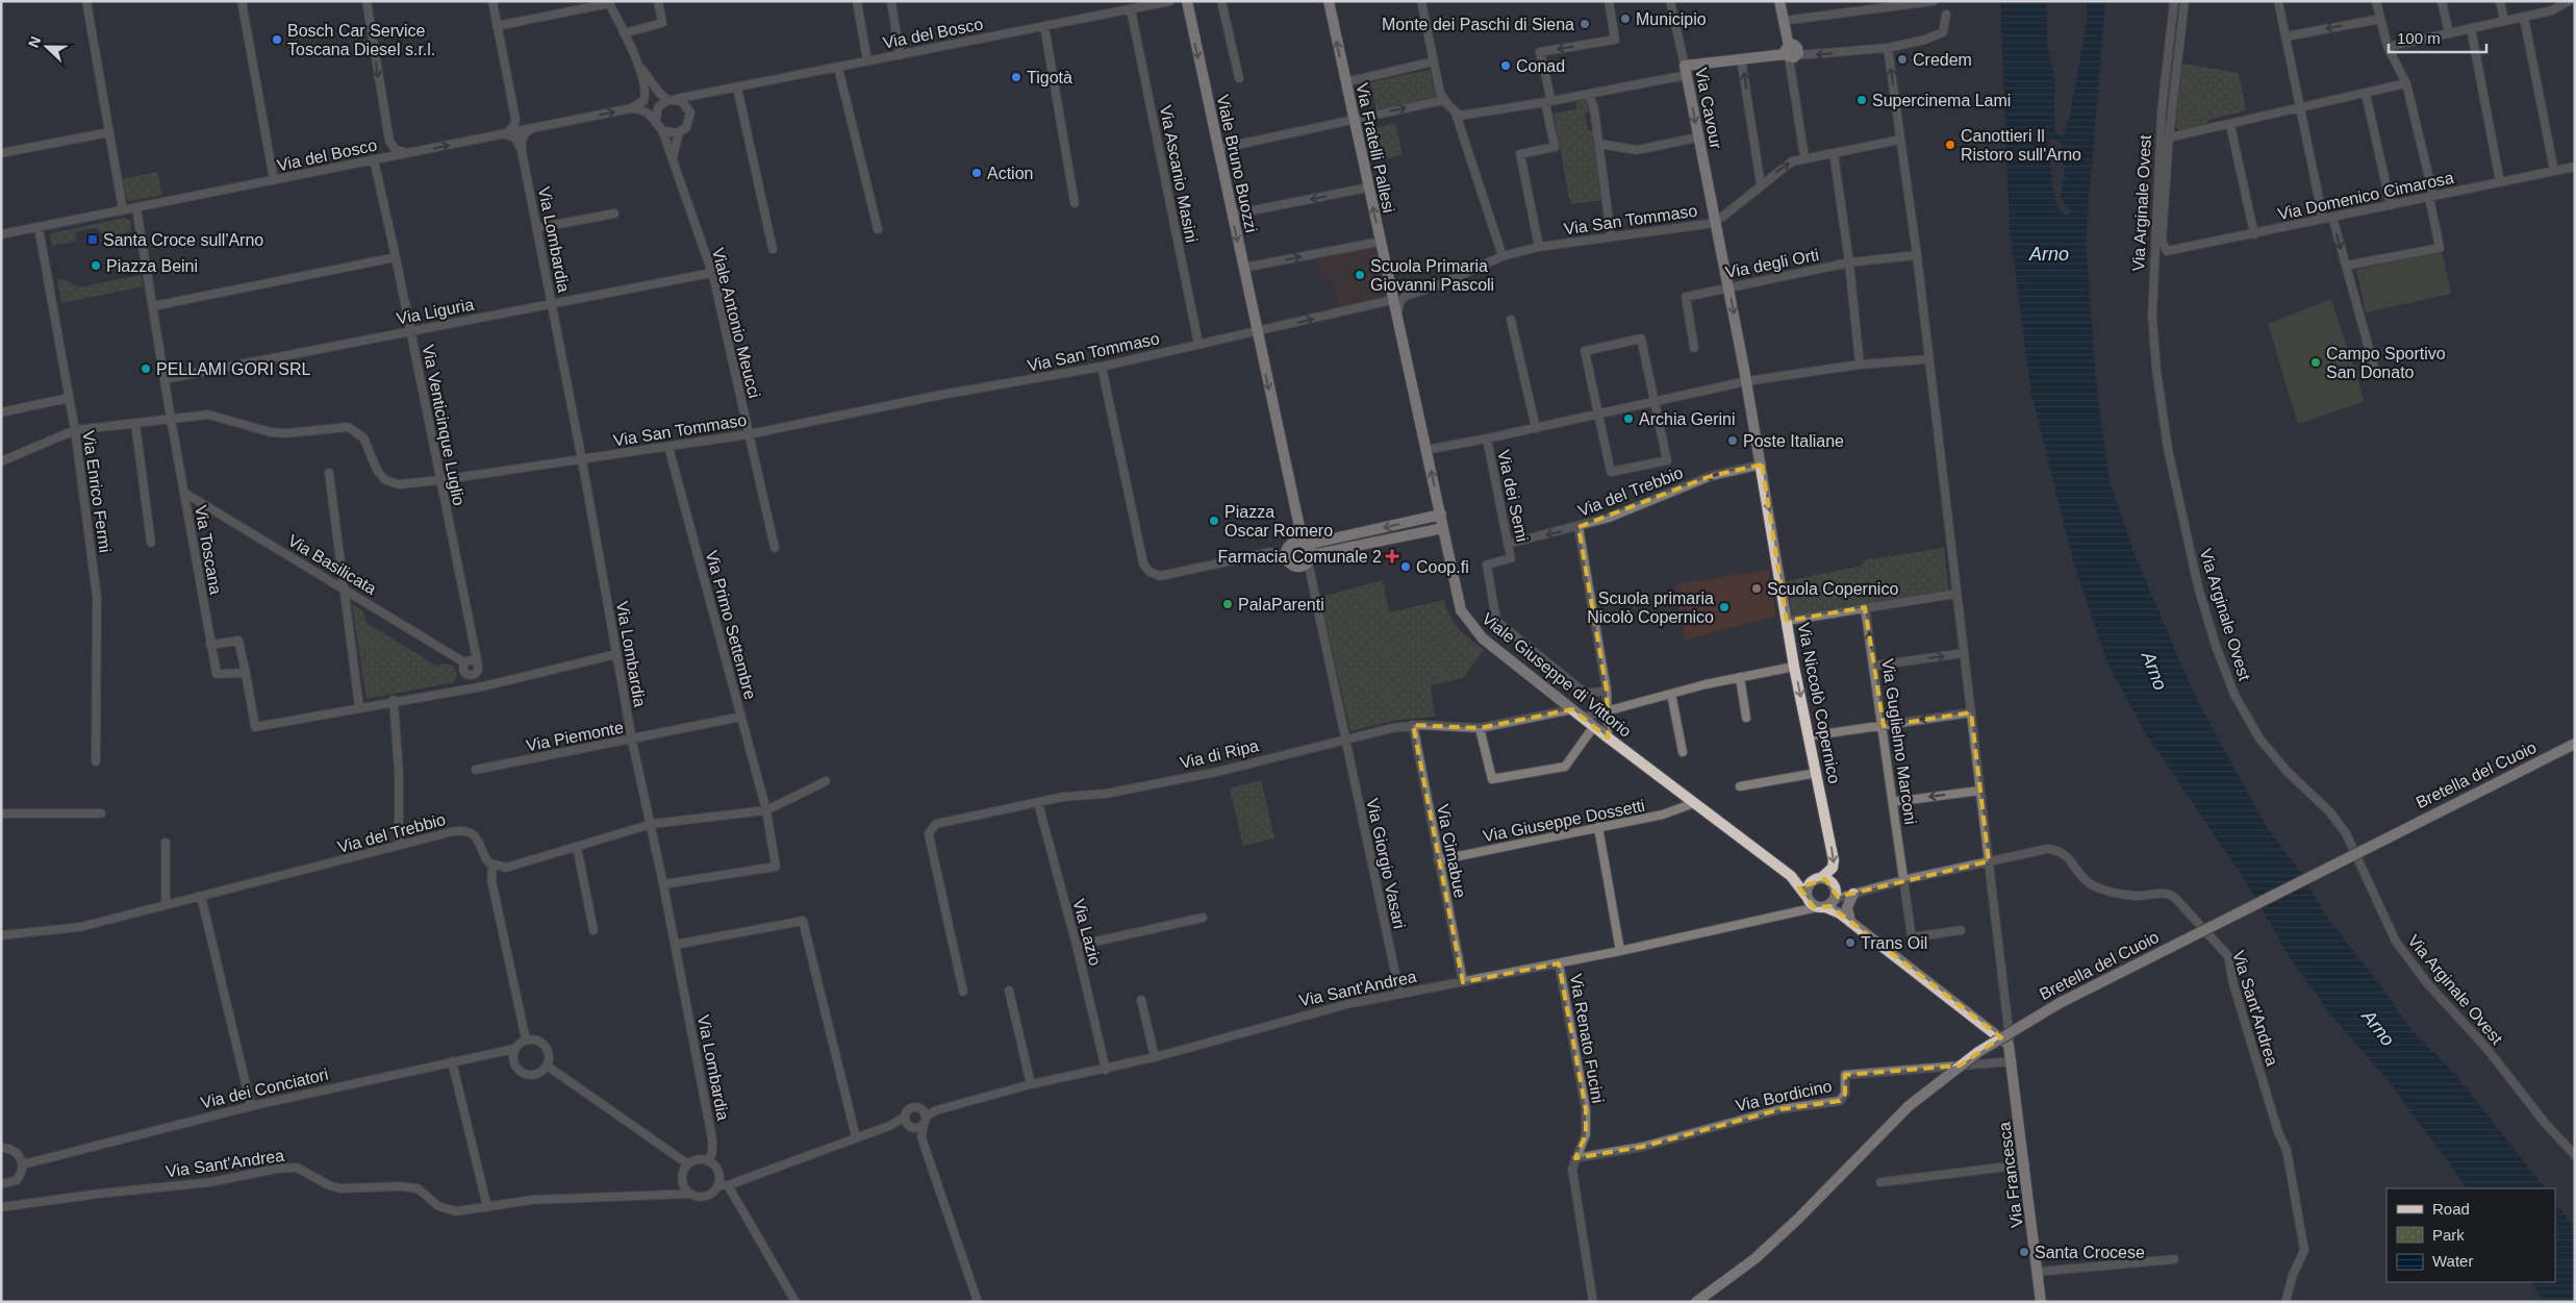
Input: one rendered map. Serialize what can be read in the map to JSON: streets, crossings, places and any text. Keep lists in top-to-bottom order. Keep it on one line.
{"streets":{"main road":["Via Cavour","Via Fratelli Pallesi","Viale Bruno Buozzi","Viale Giuseppe di Vittorio","Via Niccolò Copernico","Bretella del Cuoio","Via Francesca"],"street":["Via del Bosco","Via Ascanio Masini","Via Domenico Cimarosa","Via Arginale Ovest","Via San Tommaso","Via Lombardia","Via degli Orti","Via Liguria","Viale Antonio Meucci","Via Venticinque Luglio","Via Enrico Fermi","Via del Trebbio","Via dei Semi","Via Toscana","Via Basilicata","Via Primo Settembre","Via Piemonte","Via Guglielmo Marconi","Via di Ripa","Via Giuseppe Dossetti","Via Cimabue","Via Giorgio Vasari","Via Lazio","Via Sant'Andrea","Via Renato Fucini","Via dei Conciatori","Via Bordicino"]},"crossings":[["Via del Bosco","Via Ascanio Masini"],["Via del Bosco","Viale Antonio Meucci"],["Via del Bosco","Via Venticinque Luglio"],["Via del Bosco","Via Enrico Fermi"],["Via del Bosco","Via Toscana"],["Via Cavour","Via San Tommaso"],["Via Cavour","Via Niccolò Copernico"],["Via Fratelli Pallesi","Via San Tommaso"],["Via Fratelli Pallesi","Viale Giuseppe di Vittorio"],["Viale Bruno Buozzi","Via San Tommaso"],["Via Ascanio Masini","Via San Tommaso"],["Via San Tommaso","Via Lombardia"],["Via San Tommaso","Viale Antonio Meucci"],["Via San Tommaso","Via Venticinque Luglio"],["Via San Tommaso","Via Enrico Fermi"],["Via San Tommaso","Via Toscana"],["Via San Tommaso","Via Primo Settembre"],["Via San Tommaso","Viale Giuseppe di Vittorio"],["Via San Tommaso","Via Niccolò Copernico"],["Via Lombardia","Via Liguria"],["Via Lombardia","Via Primo Settembre"],["Via Lombardia","Via Piemonte"],["Via Lombardia","Via Sant'Andrea"],["Via degli Orti","Via Niccolò Copernico"],["Via Liguria","Viale Antonio Meucci"],["Via Liguria","Via Venticinque Luglio"],["Via Liguria","Via Toscana"],["Via Venticinque Luglio","Via Basilicata"],["Via del Trebbio","Via dei Semi"],["Via del Trebbio","Via Niccolò Copernico"],["Via Toscana","Via Basilicata"],["Via Primo Settembre","Via Piemonte"],["Viale Giuseppe di Vittorio","Via Niccolò Copernico"],["Viale Giuseppe di Vittorio","Via di Ripa"],["Viale Giuseppe di Vittorio","Via Giuseppe Dossetti"],["Viale Giuseppe di Vittorio","Via Sant'Andrea"],["Via Niccolò Copernico","Via Sant'Andrea"],["Via Guglielmo Marconi","Via Sant'Andrea"],["Via di Ripa","Via Cimabue"],["Via di Ripa","Via Giorgio Vasari"],["Via di Ripa","Via Lazio"],["Via Giuseppe Dossetti","Via Cimabue"],["Via Cimabue","Via Sant'Andrea"],["Via Giorgio Vasari","Via Sant'Andrea"],["Via Lazio","Via Sant'Andrea"],["Via Sant'Andrea","Via Renato Fucini"],["Via Renato Fucini","Via Bordicino"],["Via Bordicino","Via Francesca"]],"one_way":["Via Fratelli Pallesi","Viale Bruno Buozzi","Via Niccolò Copernico"],"water":["Arno"],"places":{"other":["Municipio","Monte dei Paschi di Siena","Bosch Car Service Toscana Diesel s.r.l.","Credem","Conad","Tigotà","Supercinema Lami","Canottieri Il Ristoro sull'Arno","Action","Piazza Beini","Scuola Primaria Giovanni Pascoli","Campo Sportivo San Donato","PELLAMI GORI SRL","Archia Gerini","Poste Italiane","Piazza Oscar Romero","Coop.fi","Scuola Copernico","PalaParenti","Scuola primaria Nicolò Copernico","Trans Oil","Santa Crocese"],"transit":["Santa Croce sull'Arno"],"health":["Farmacia Comunale 2"]},"legend":["Road","Park","Water"],"scale_bar":"100 m","north":"left"}
